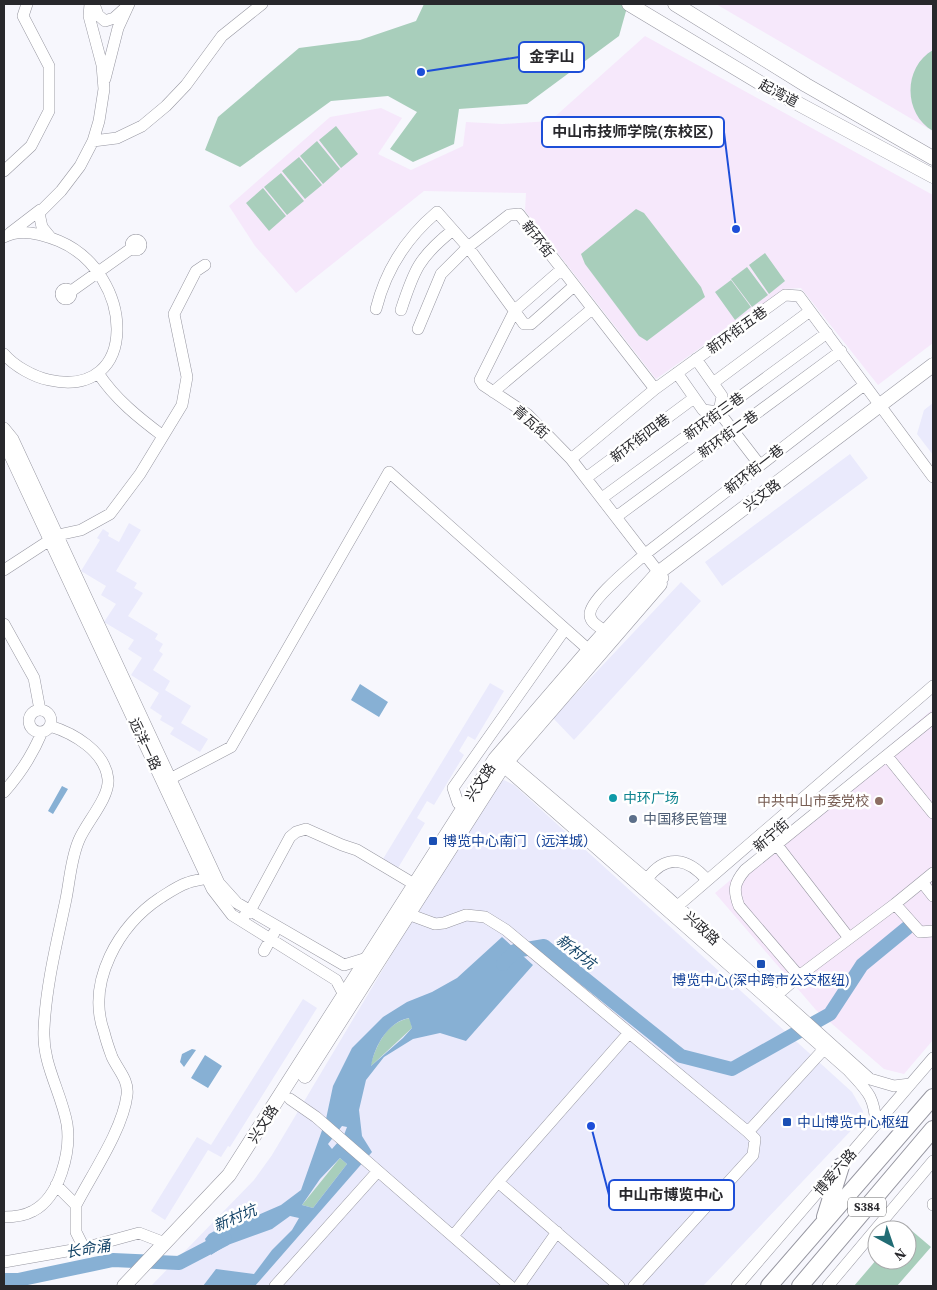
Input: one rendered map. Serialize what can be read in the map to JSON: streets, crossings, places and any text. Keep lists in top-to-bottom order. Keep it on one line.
{"streets":{"highway":["博爱六路","S384"],"main road":["起湾道","兴文路"],"street":["新环街","新环街五巷","新环街三巷","青瓦街","新环街二巷","新环街四巷","新环街一巷","远洋一路","新宁街","兴政路"]},"crossings":[["新环街","新环街五巷"],["新环街","青瓦街"],["新环街五巷","新环街三巷"],["新环街五巷","青瓦街"],["新环街五巷","新环街二巷"],["新环街五巷","新环街一巷"],["新环街五巷","兴文路"],["新环街三巷","青瓦街"],["青瓦街","新环街二巷"],["青瓦街","新环街四巷"],["青瓦街","新环街一巷"],["青瓦街","兴文路"],["新环街一巷","兴文路"],["兴文路","远洋一路"],["兴文路","兴政路"],["新宁街","兴政路"],["兴政路","博爱六路"]],"water":["新村坑","长命涌"],"places":{"other":["金字山","中山市技师学院(东校区)","中环广场","中共中山市委党校","中国移民管理","中山市博览中心"],"transit":["博览中心南门（远洋城）","博览中心(深中跨市公交枢纽)","中山博览中心枢纽"]},"north":"bottom right"}
